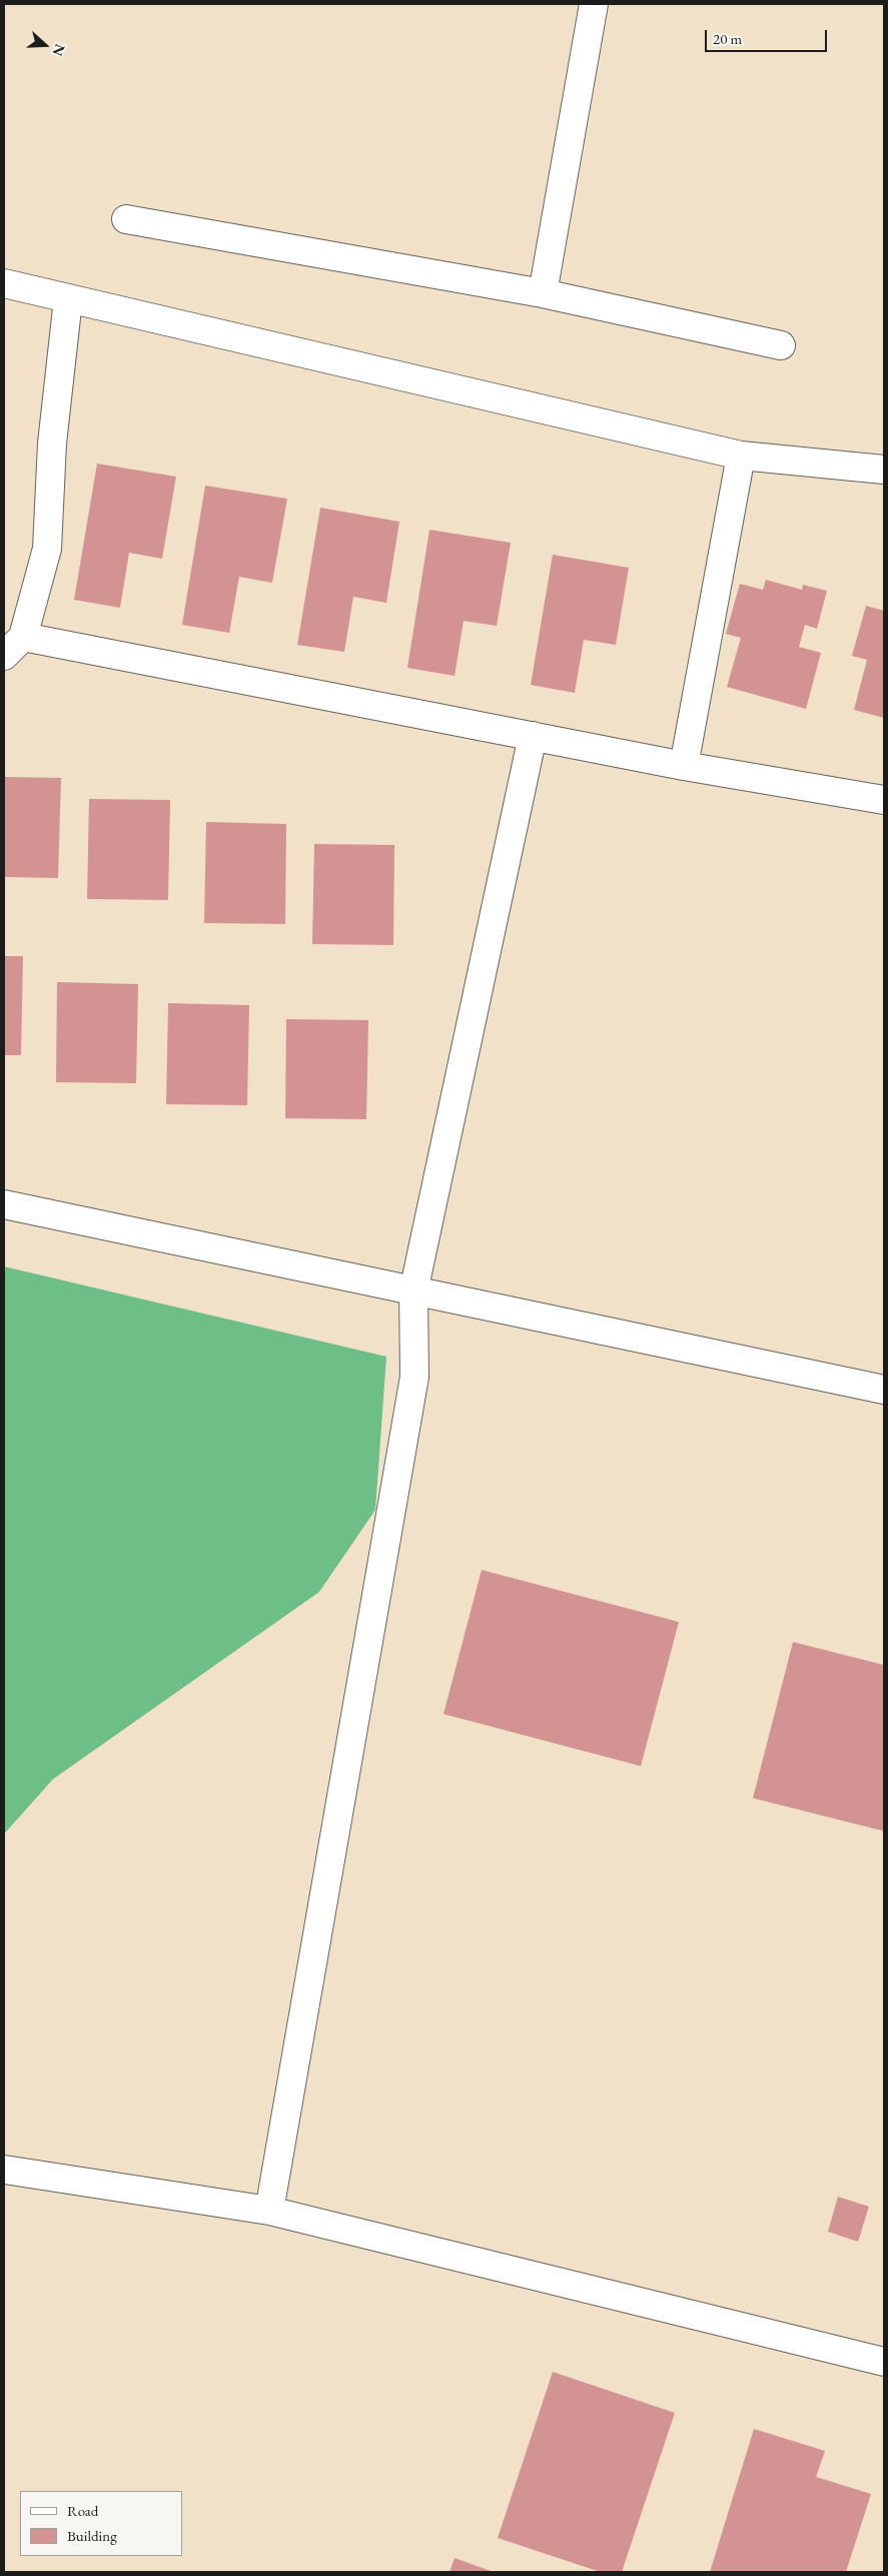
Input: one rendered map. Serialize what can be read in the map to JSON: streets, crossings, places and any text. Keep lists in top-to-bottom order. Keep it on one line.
{"legend":["Road","Building"],"scale_bar":"20 m","north":"right"}
